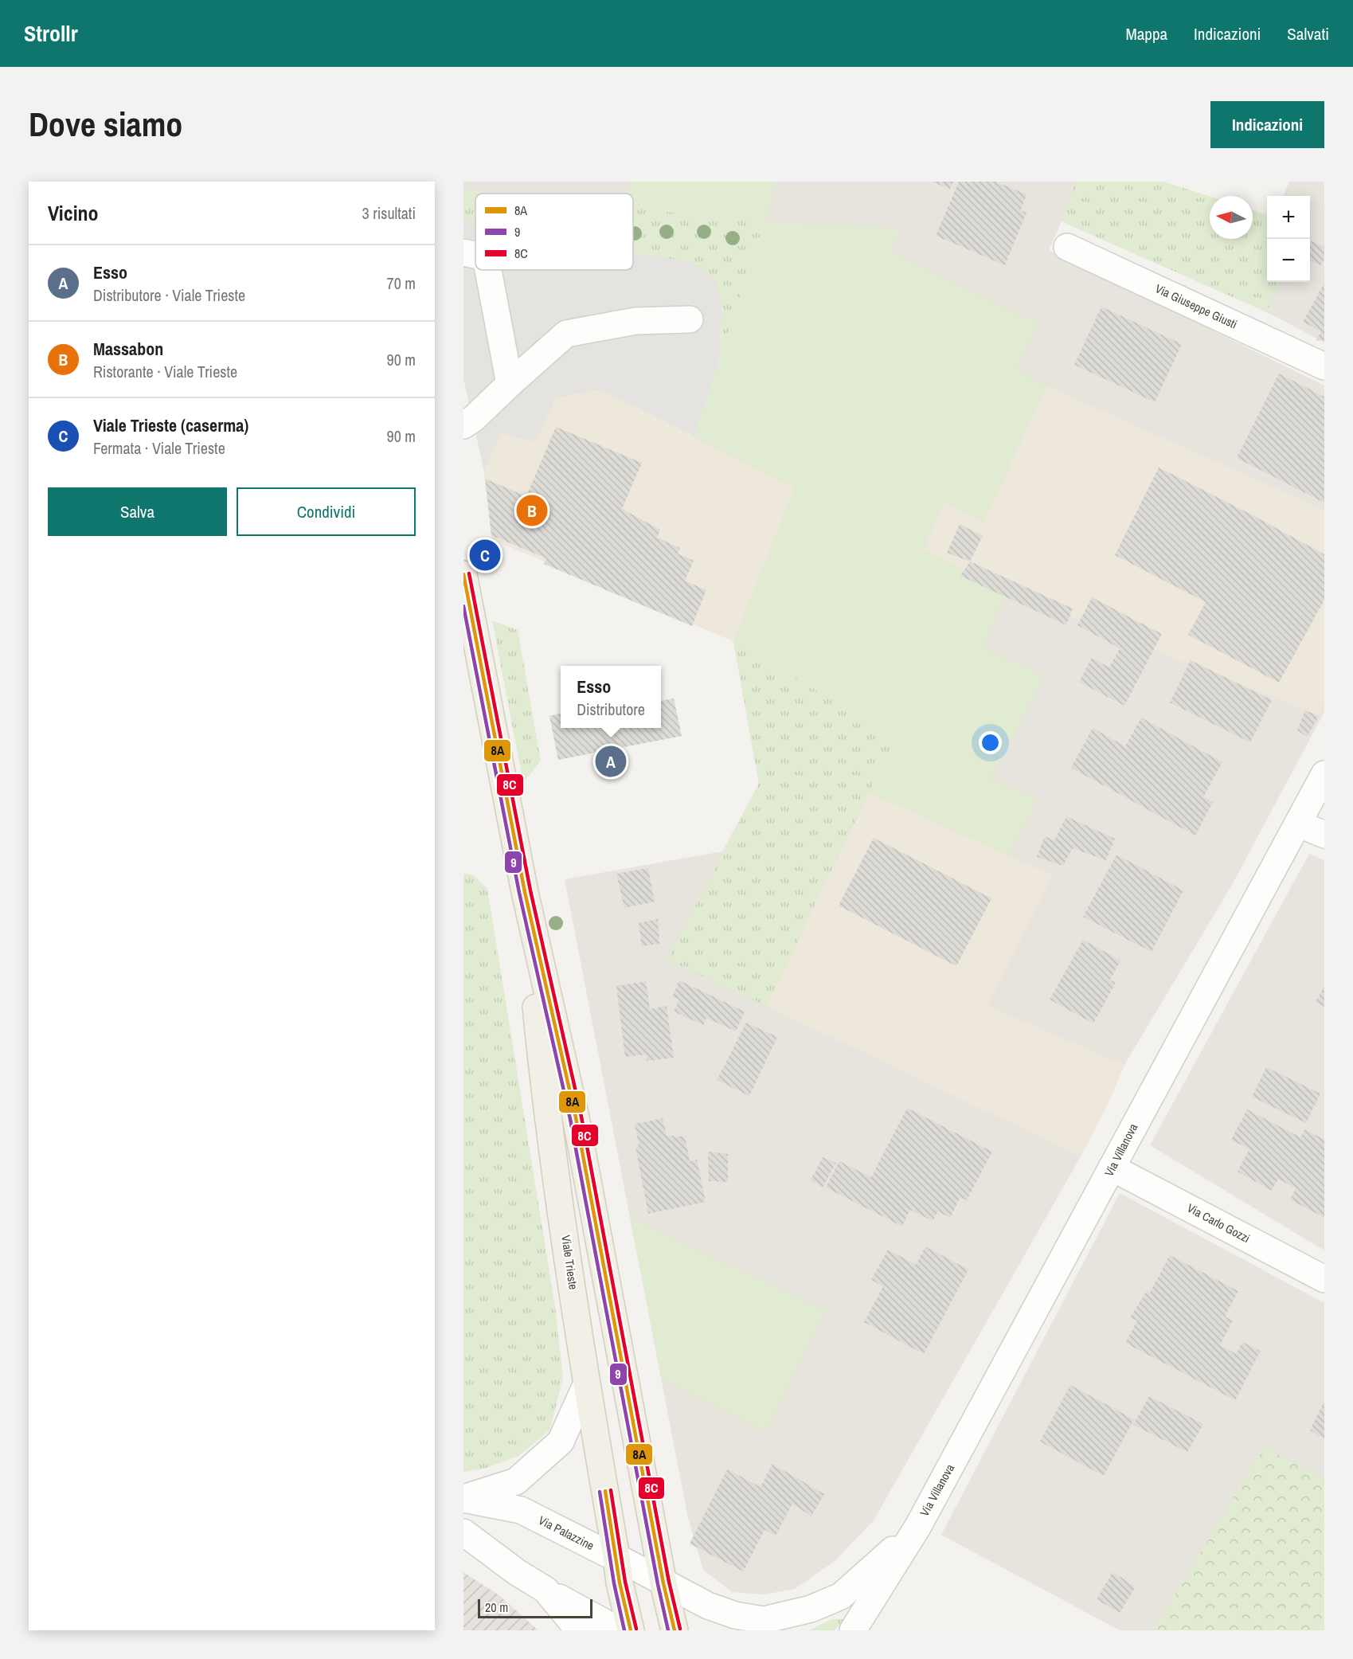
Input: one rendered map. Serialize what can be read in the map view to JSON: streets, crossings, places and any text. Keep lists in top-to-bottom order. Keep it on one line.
{"streets":{"main road":["Viale Trieste"],"street":["Via Giuseppe Giusti","Via Villanova","Via Carlo Gozzi","Via Palazzine"]},"crossings":[["Via Villanova","Via Carlo Gozzi"],["Via Villanova","Viale Trieste"],["Via Villanova","Via Palazzine"],["Viale Trieste","Via Palazzine"]],"lines":["transit line 8C","transit line 8A","transit line 9"],"legend":["8A","9","8C"],"scale_bar":"20 m","north":"left","page":{"header":"Strollr","nav":["Mappa","Indicazioni","Salvati"],"buttons":["Indicazioni",["Salva","Condividi"]],"title":"Dove siamo","heading":["Vicino","3 risultati"],"map_buttons":["+","−"],"list":[{"mark":"A","name":"Esso","note":"Distributore · Viale Trieste","value":"70 m"},{"mark":"B","name":"Massabon","note":"Ristorante · Viale Trieste","value":"90 m"},{"mark":"C","name":"Viale Trieste (caserma)","note":"Fermata · Viale Trieste","value":"90 m"}],"pins":["B","C","A"],"popup":["Esso","Distributore"],"scale":"20 m"}}
